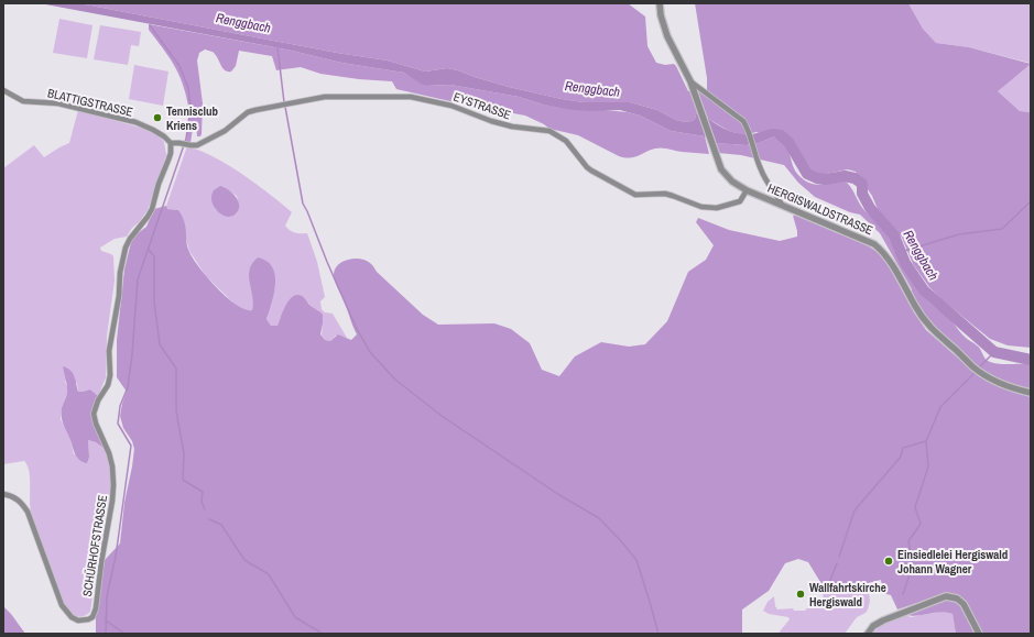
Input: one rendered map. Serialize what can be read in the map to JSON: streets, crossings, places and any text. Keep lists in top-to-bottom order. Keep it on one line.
{"streets":{"street":["BLATTIGSTRASSE","EYSTRASSE","HERGISWALDSTRASSE","SCHÜRHOFSTRASSE"]},"crossings":[["BLATTIGSTRASSE","EYSTRASSE"],["BLATTIGSTRASSE","SCHÜRHOFSTRASSE"],["EYSTRASSE","HERGISWALDSTRASSE"],["EYSTRASSE","SCHÜRHOFSTRASSE"]],"water":["Renggbach"],"places":["Tennisclub Kriens","Einsiedlelei Hergiswald Johann Wagner","Wallfahrtskirche Hergiswald"]}
